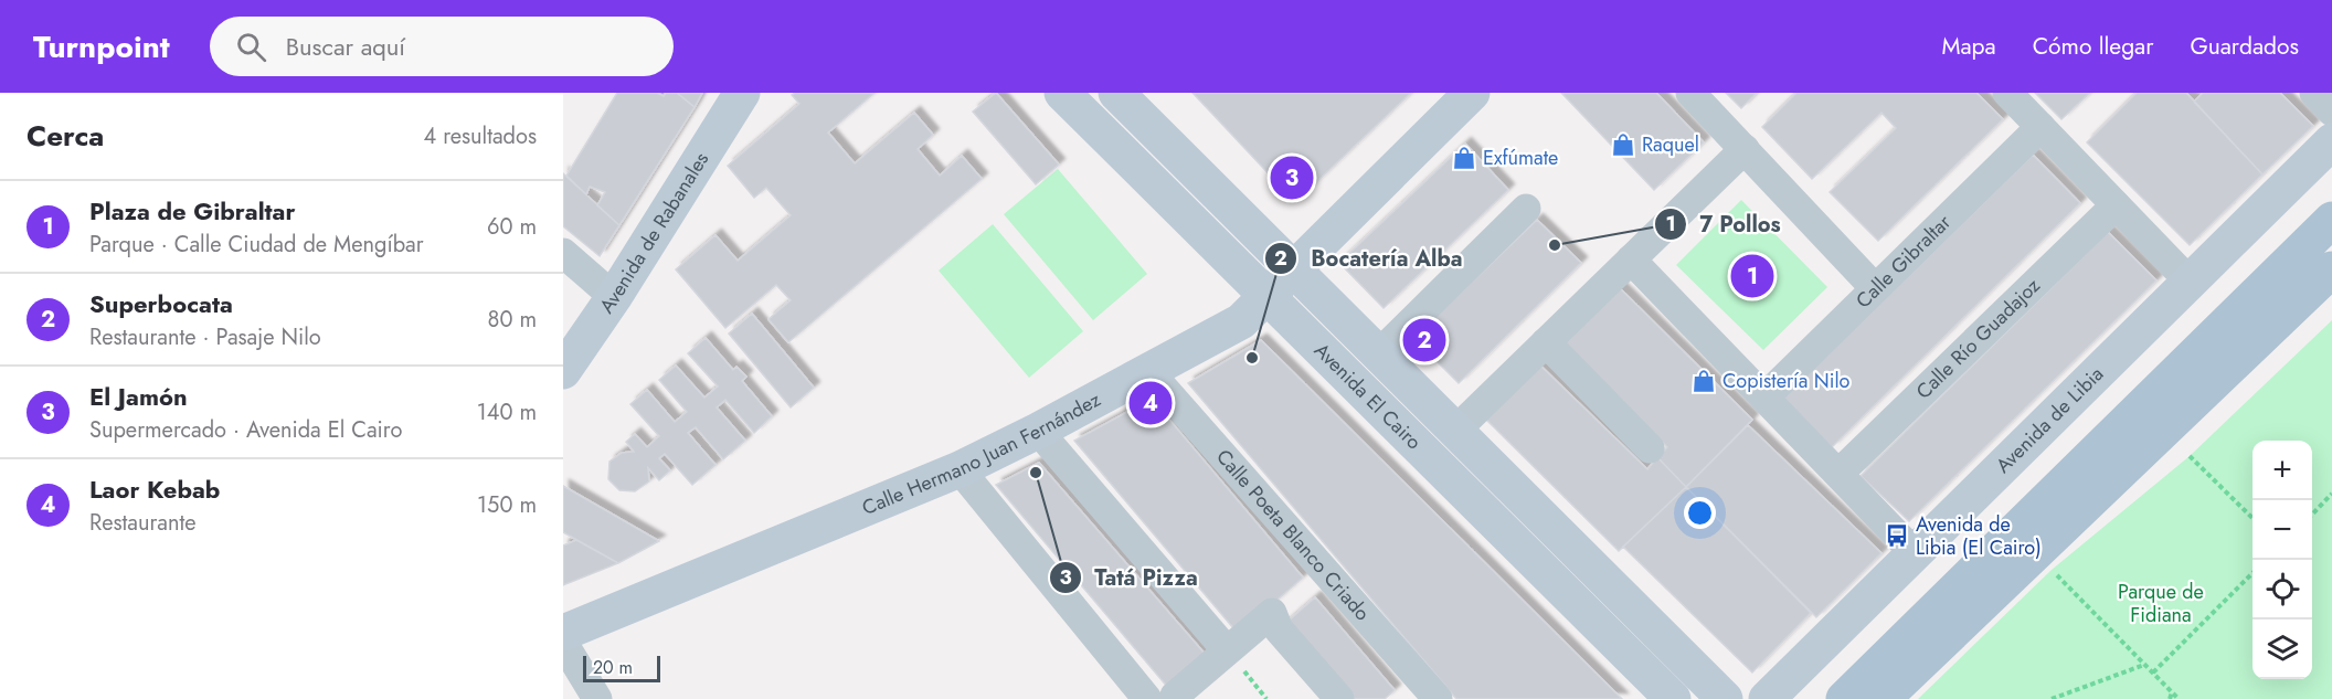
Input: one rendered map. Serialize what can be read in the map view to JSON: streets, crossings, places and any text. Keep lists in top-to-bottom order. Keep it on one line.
{"streets":{"main road":["Avenida de Rabanales","Avenida El Cairo","Avenida de Libia","Calle Hermano Juan Fernández"],"street":["Calle Gibraltar","Calle Río Guadajoz","Calle Poeta Blanco Criado"]},"crossings":[["Avenida El Cairo","Calle Hermano Juan Fernández"],["Calle Hermano Juan Fernández","Calle Poeta Blanco Criado"]],"parks":["Parque de Fidiana"],"places":{"shop":["Raquel","Exfúmate","Copistería Nilo"],"other":["7 Pollos","Bocatería Alba","Tatá Pizza"],"bus stop":["Avenida de Libia (El Cairo)"]},"scale_bar":"20 m","page":{"header":"Turnpoint","search":"Buscar aquí","nav":["Mapa","Cómo llegar","Guardados"],"heading":["Cerca","4 resultados"],"pins":["3","1","2","4"],"list":[{"mark":"1","name":"Plaza de Gibraltar","note":"Parque · Calle Ciudad de Mengíbar","value":"60 m"},{"mark":"2","name":"Superbocata","note":"Restaurante · Pasaje Nilo","value":"80 m"},{"mark":"3","name":"El Jamón","note":"Supermercado · Avenida El Cairo","value":"140 m"},{"mark":"4","name":"Laor Kebab","note":"Restaurante","value":"150 m"}],"map_buttons":["+","−"],"scale":"20 m"}}
